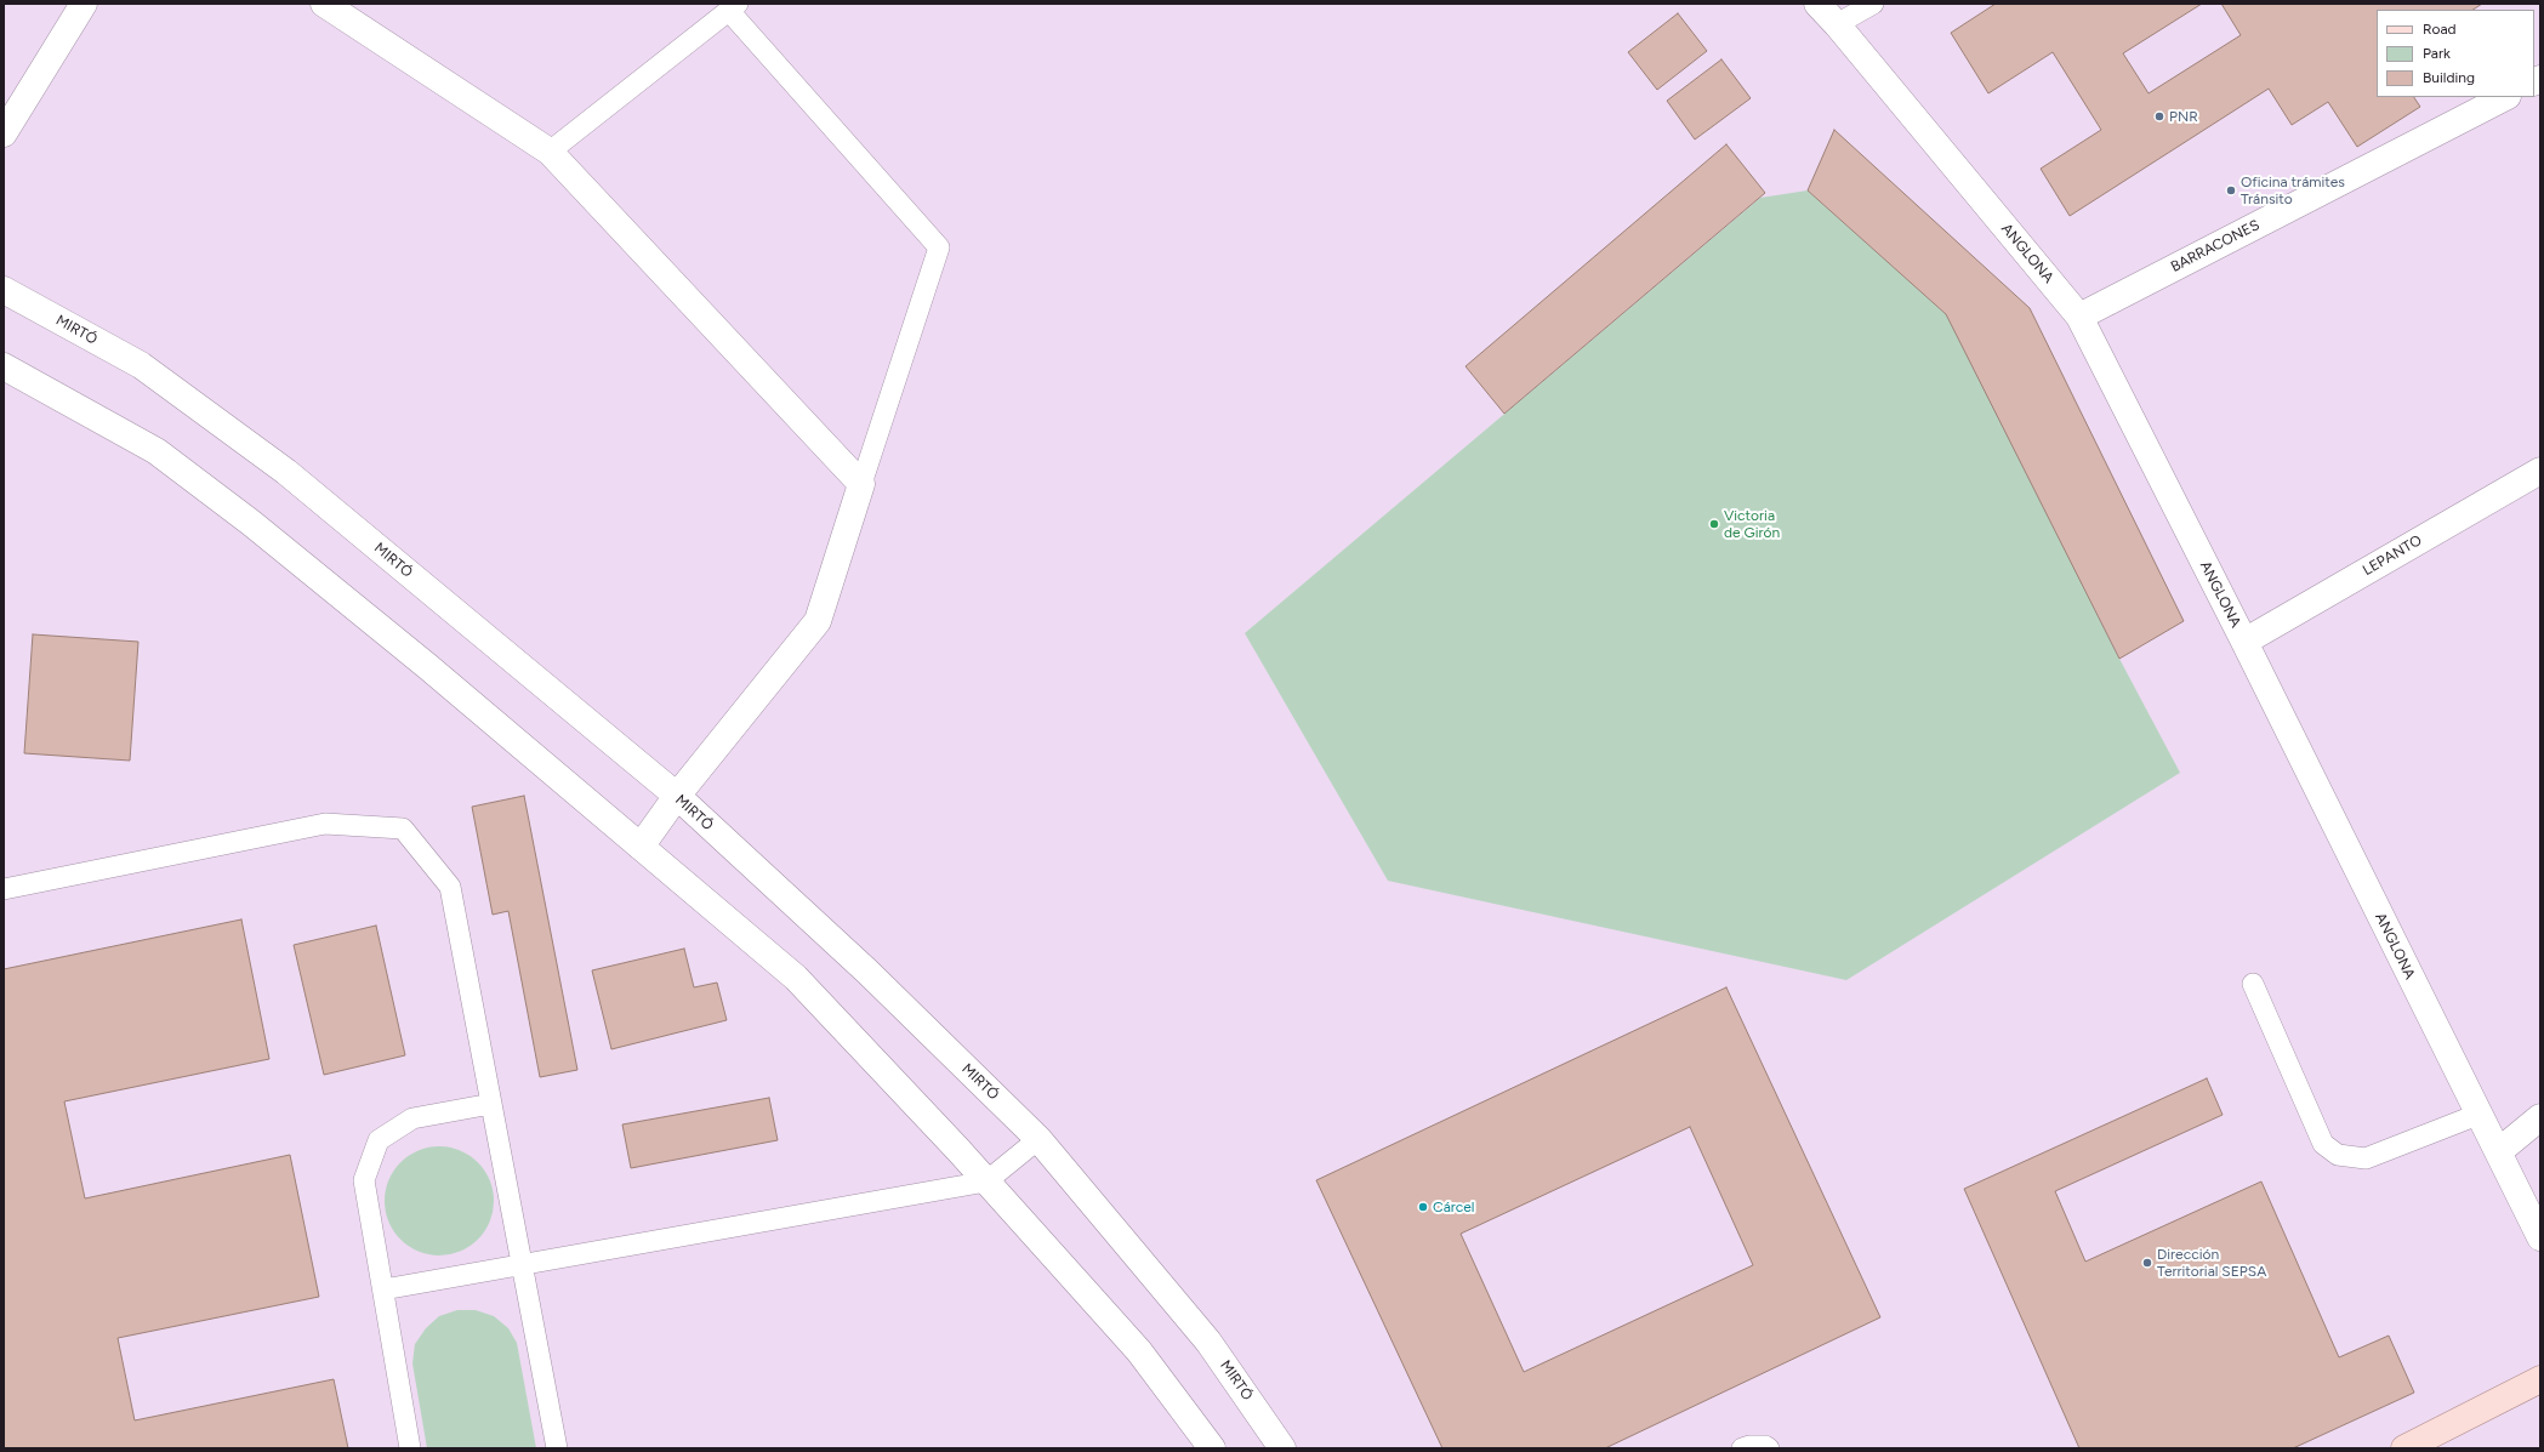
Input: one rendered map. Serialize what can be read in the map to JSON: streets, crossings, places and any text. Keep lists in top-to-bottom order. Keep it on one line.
{"streets":{"street":["BARRACONES","ANGLONA","MIRTÓ","LEPANTO"]},"crossings":[["BARRACONES","ANGLONA"],["ANGLONA","LEPANTO"]],"places":["PNR","Oficina trámites Tránsito","Victoria de Girón","Cárcel","Dirección Territorial SEPSA"],"legend":["Road","Park","Building"]}
